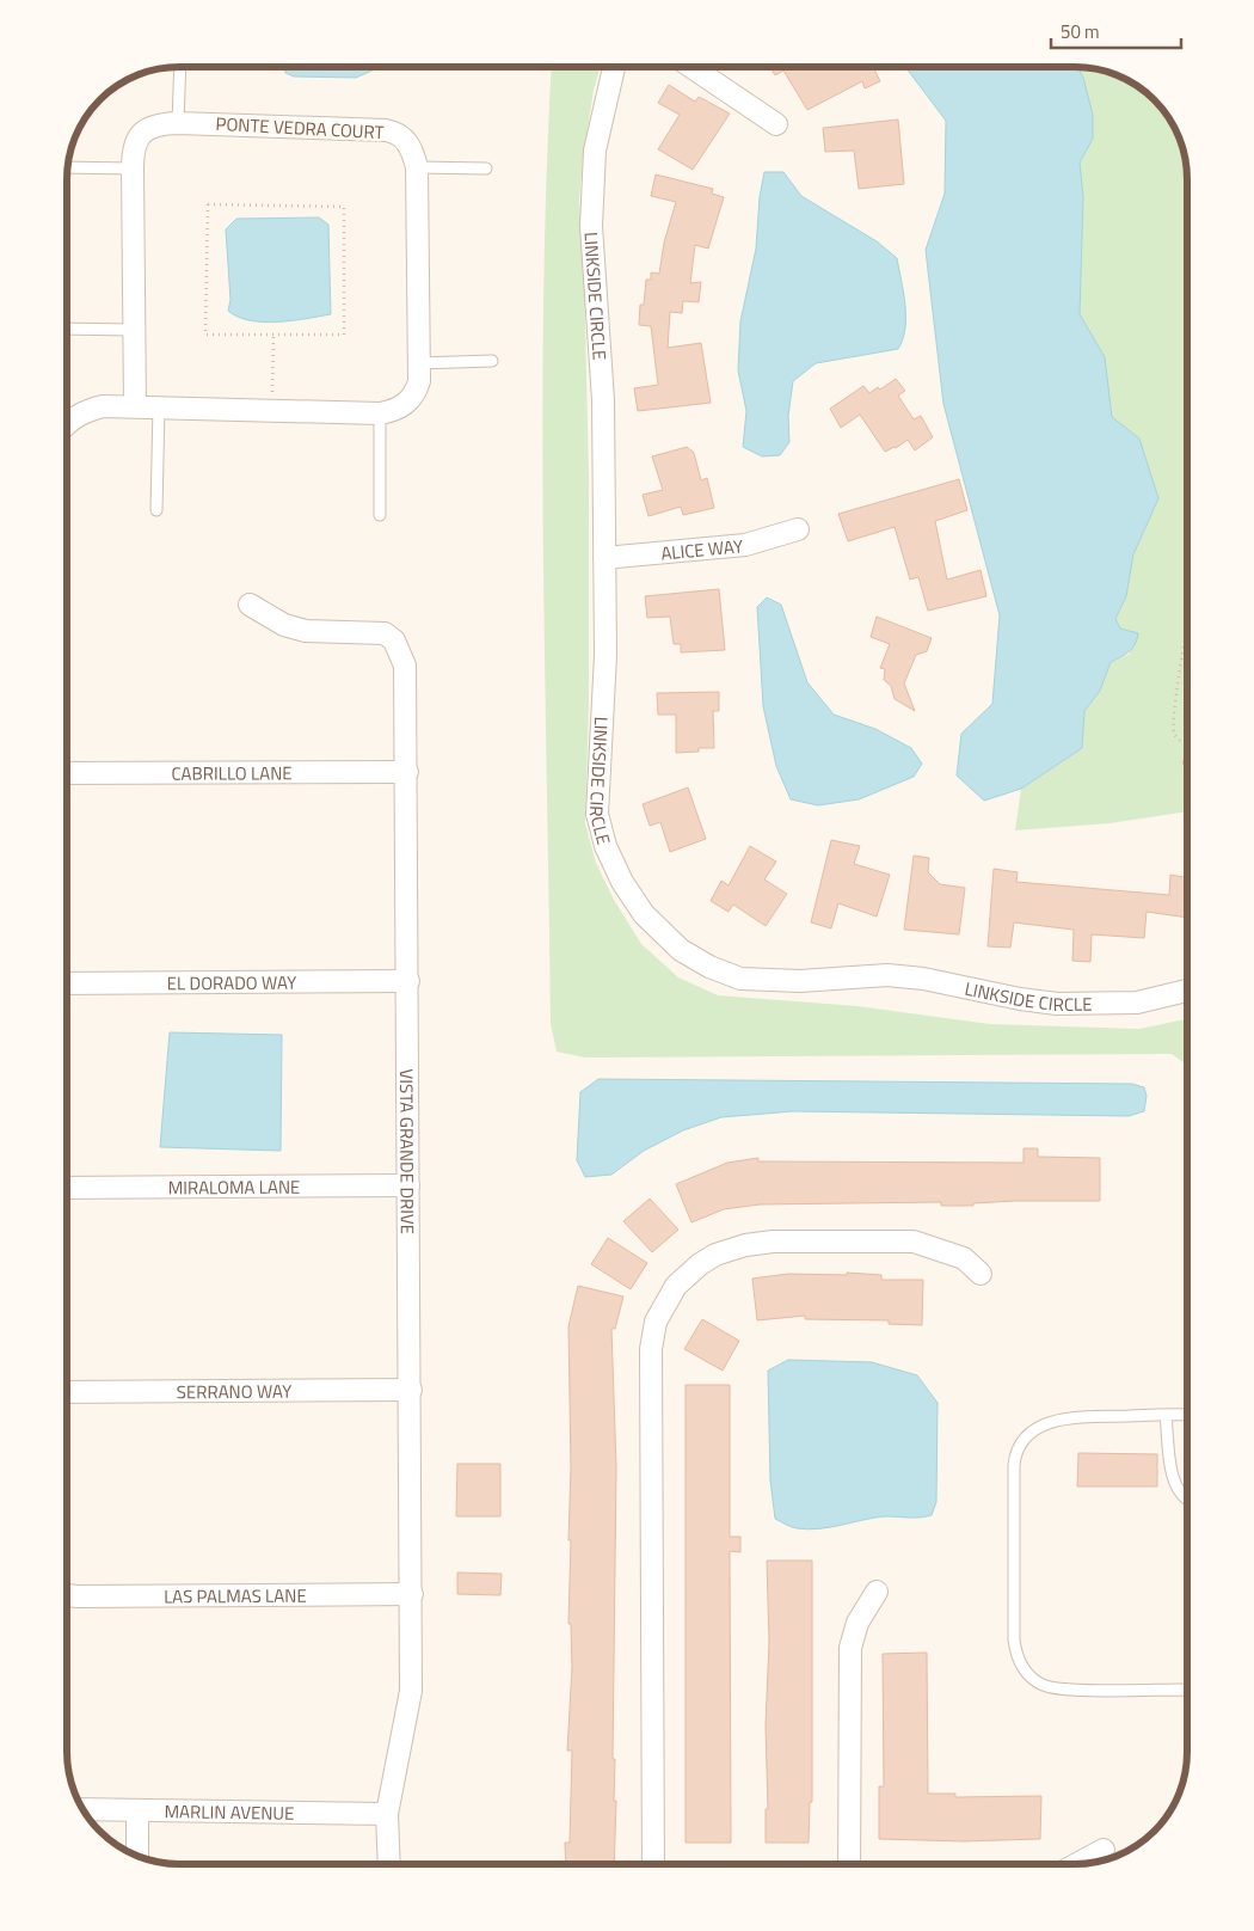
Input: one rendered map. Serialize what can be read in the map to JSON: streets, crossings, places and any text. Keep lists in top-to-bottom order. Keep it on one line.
{"streets":{"street":["PONTE VEDRA COURT","LINKSIDE CIRCLE","ALICE WAY","CABRILLO LANE","EL DORADO WAY","VISTA GRANDE DRIVE","MIRALOMA LANE","SERRANO WAY","LAS PALMAS LANE","MARLIN AVENUE"]},"crossings":[["LINKSIDE CIRCLE","ALICE WAY"],["CABRILLO LANE","VISTA GRANDE DRIVE"],["EL DORADO WAY","VISTA GRANDE DRIVE"],["VISTA GRANDE DRIVE","MIRALOMA LANE"],["VISTA GRANDE DRIVE","SERRANO WAY"],["VISTA GRANDE DRIVE","LAS PALMAS LANE"],["VISTA GRANDE DRIVE","MARLIN AVENUE"]],"scale_bar":"50 m"}
